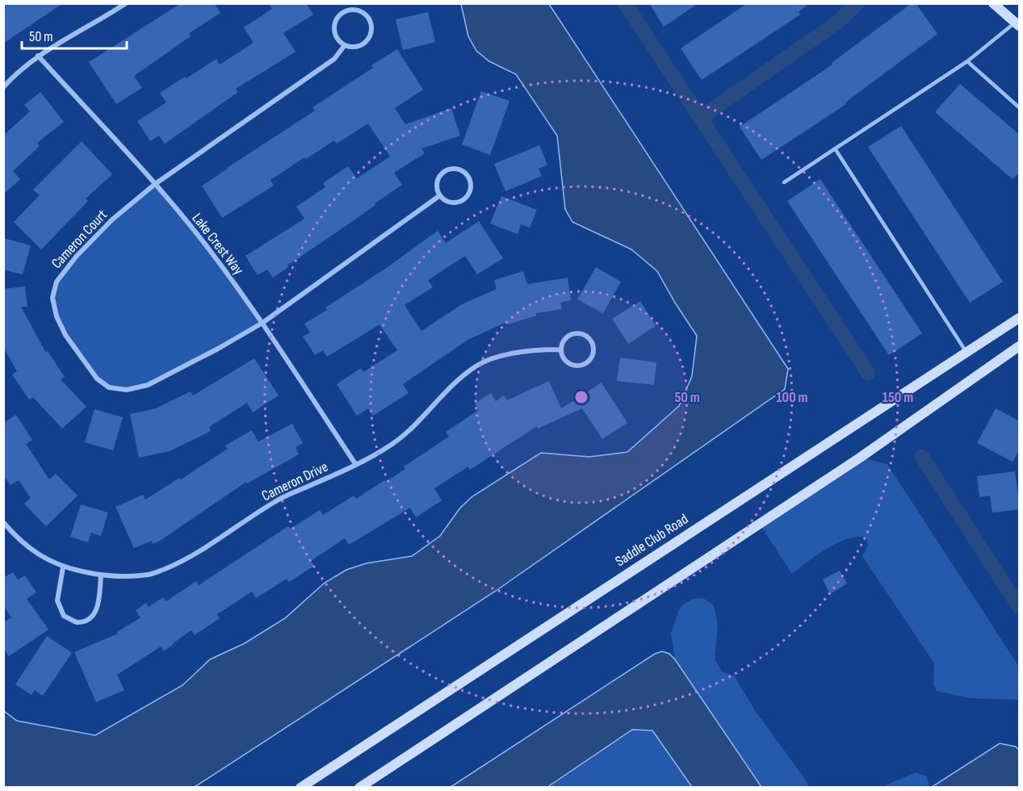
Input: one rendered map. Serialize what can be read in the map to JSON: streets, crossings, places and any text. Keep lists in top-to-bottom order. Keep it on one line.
{"streets":{"street":["Cameron Court","Lake Crest Way","Cameron Drive","Saddle Club Road"]},"crossings":[["Cameron Court","Lake Crest Way"],["Lake Crest Way","Cameron Drive"]],"scale_bar":"50 m","rings":["50 m","100 m","150 m"]}
